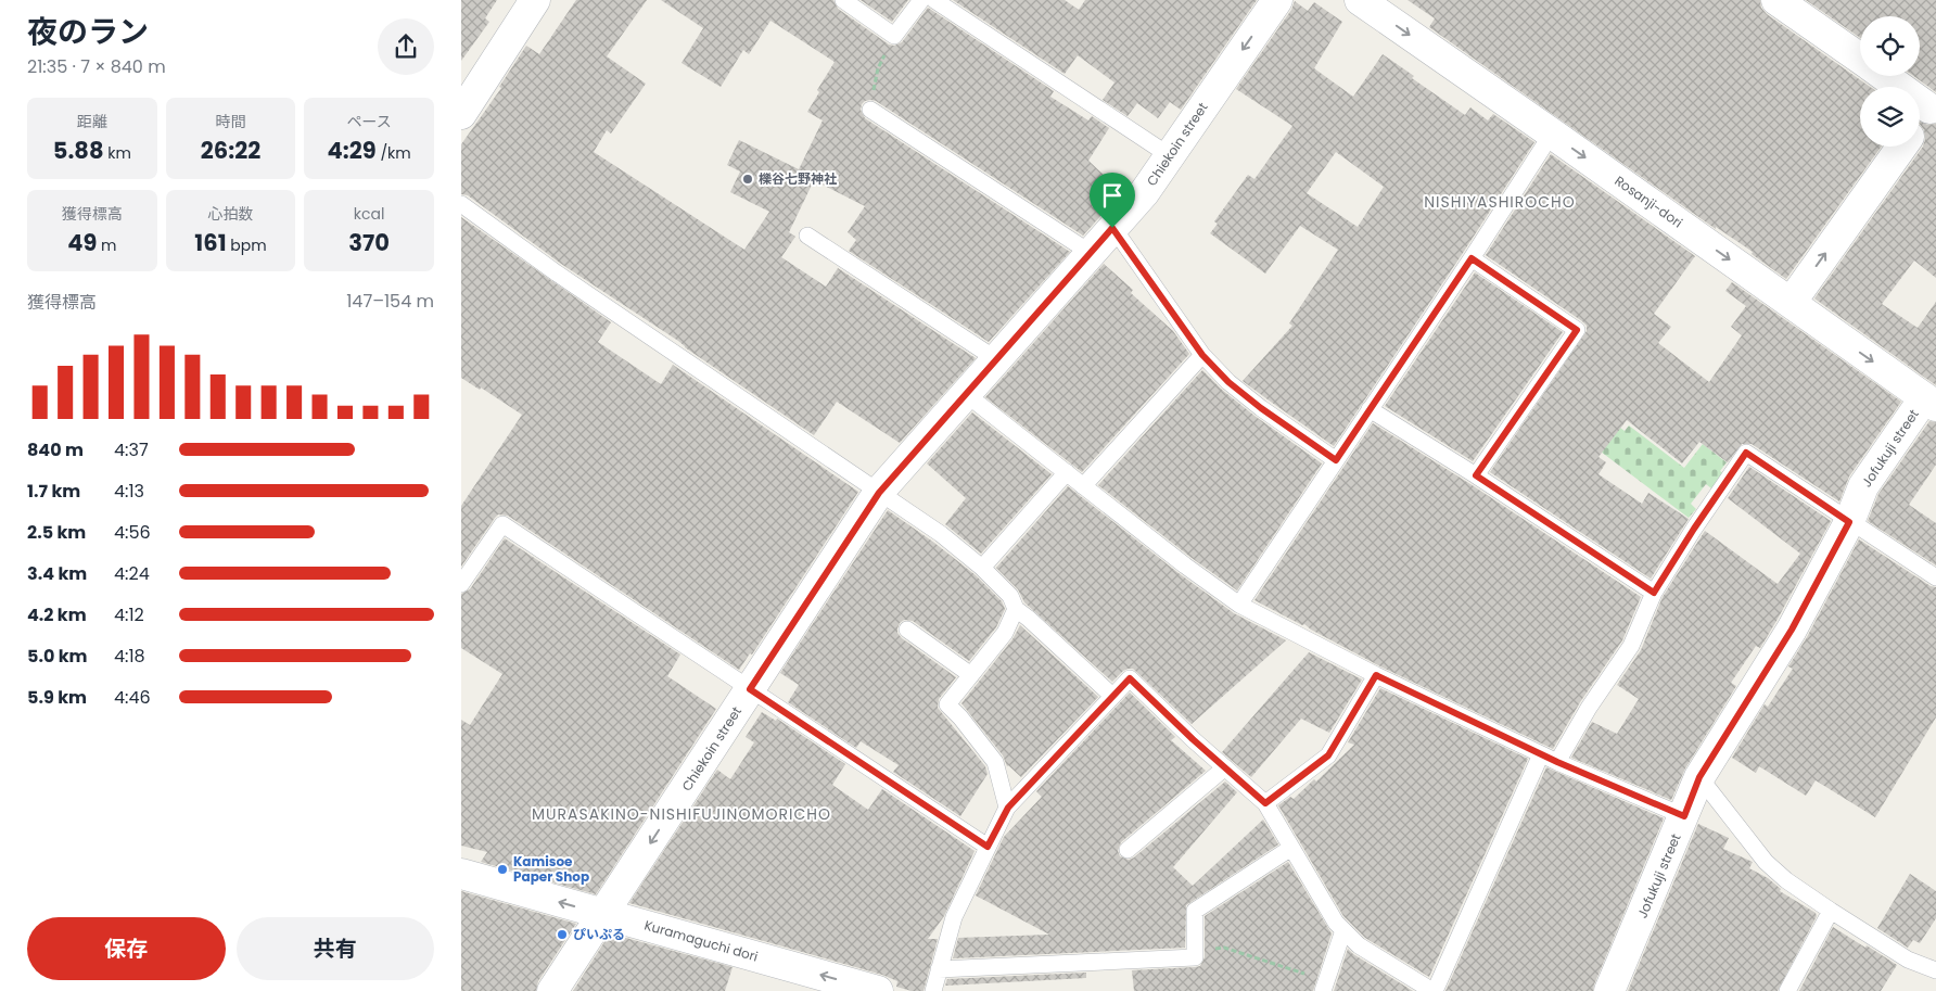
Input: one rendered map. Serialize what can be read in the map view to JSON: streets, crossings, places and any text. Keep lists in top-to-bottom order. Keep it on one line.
{"streets":{"street":["Chiekoin street","Rosanji-dori","Jofukuji street","Kuramaguchi dori"]},"crossings":[["Chiekoin street","Kuramaguchi dori"],["Rosanji-dori","Jofukuji street"]],"one_way":["Chiekoin street","Rosanji-dori","Kuramaguchi dori"],"districts":["NISHIYASHIROCHO","MURASAKINO-NISHIFUJINOMORICHO"],"places":["櫟谷七野神社","Kamisoe Paper Shop","ぴいぷる"],"page":{"heading":["夜のラン","21:35 · 7 × 840 m"],"stats":[["距離","5.88 km"],["時間","26:22"],["ペース","4:29 /km"],["獲得標高","49 m"],["心拍数","161 bpm"],["kcal","370"]],"chart":["獲得標高","147–154 m"],"list":[{"name":"840 m","note":"4:37"},{"name":"1.7 km","note":"4:13"},{"name":"2.5 km","note":"4:56"},{"name":"3.4 km","note":"4:24"},{"name":"4.2 km","note":"4:12"},{"name":"5.0 km","note":"4:18"},{"name":"5.9 km","note":"4:46"}],"buttons":["保存","共有"]}}
